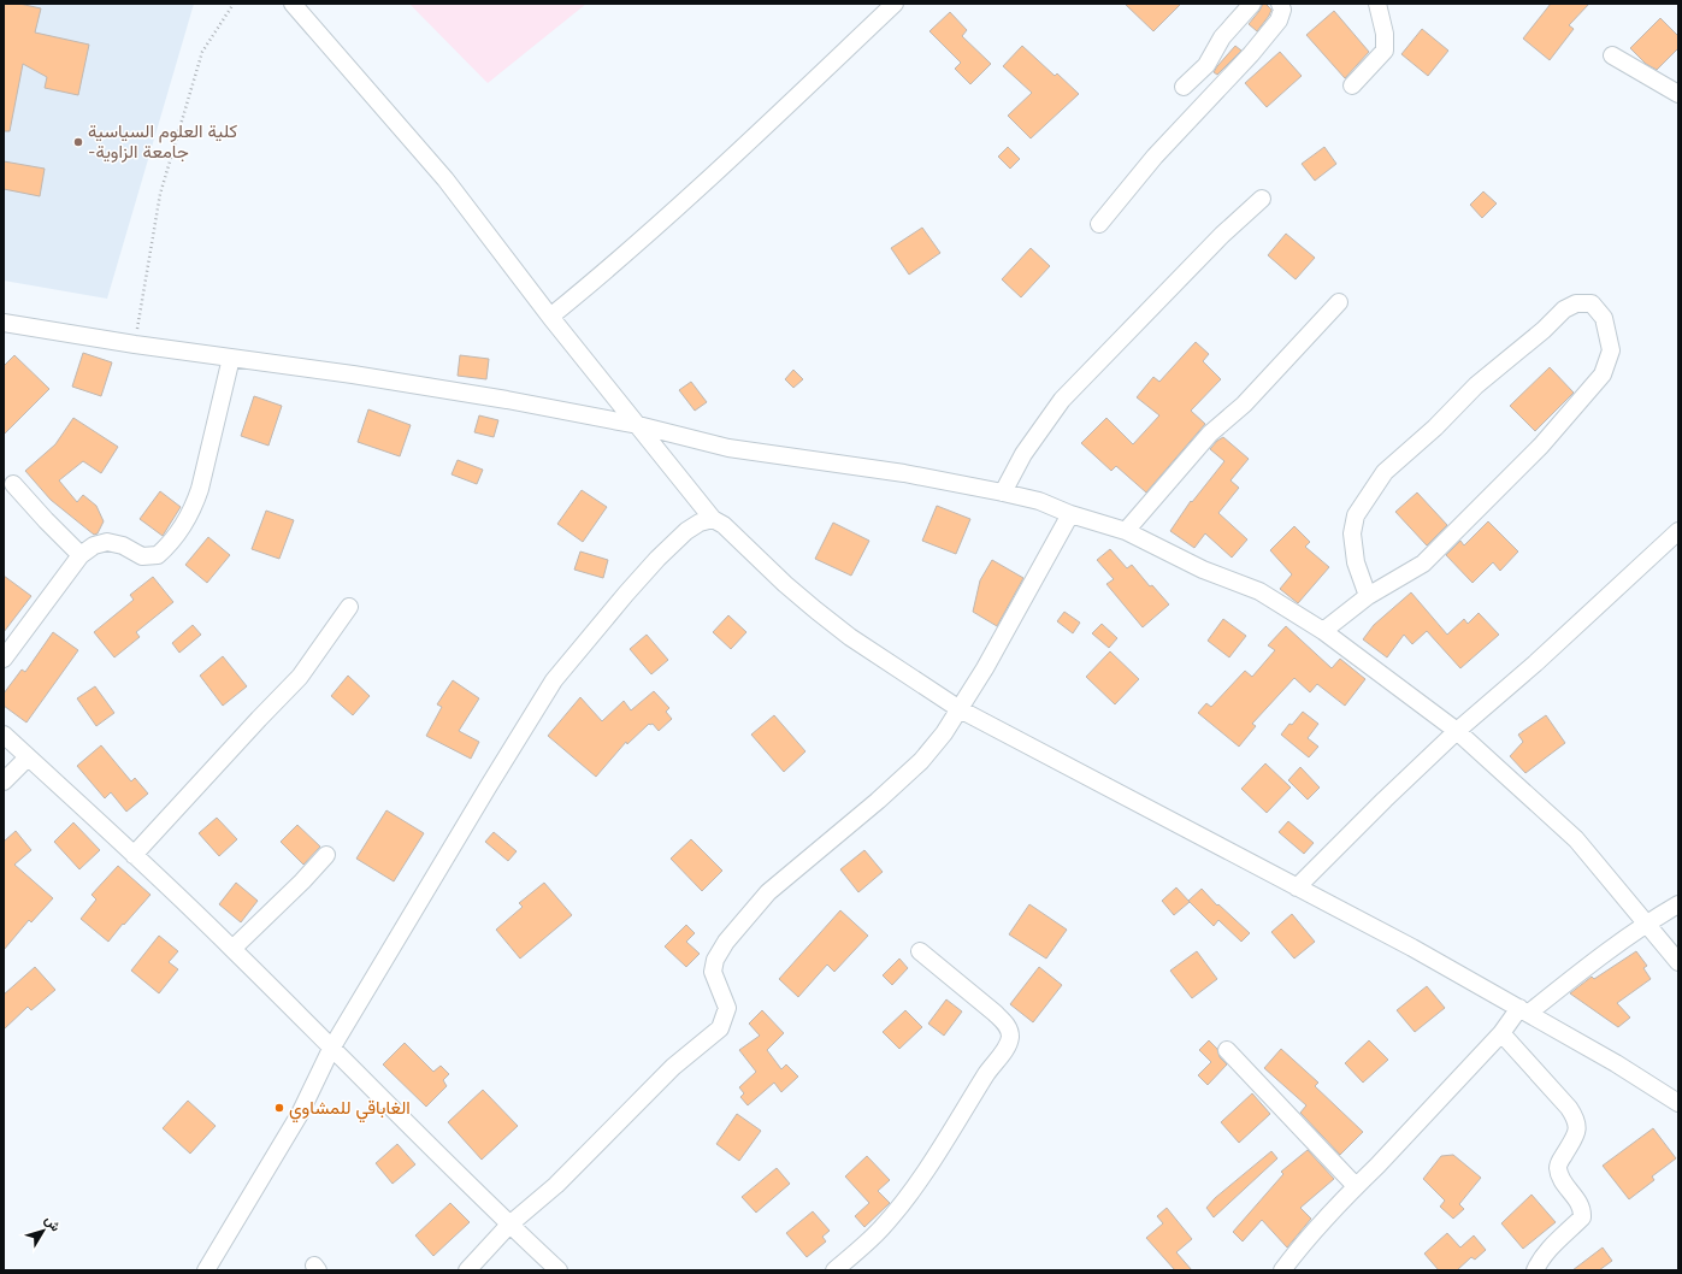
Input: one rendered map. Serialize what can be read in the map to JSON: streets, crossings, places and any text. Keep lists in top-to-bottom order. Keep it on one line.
{"places":["كلية العلوم السياسية -جامعة الزاوية","الغاباقي للمشاوي"],"north":"top right"}
